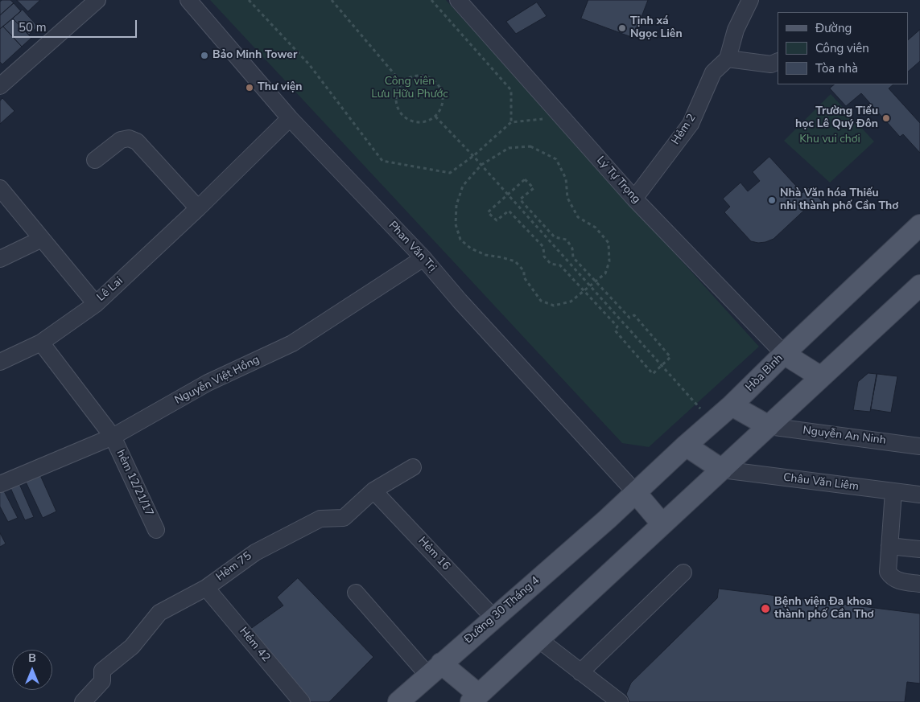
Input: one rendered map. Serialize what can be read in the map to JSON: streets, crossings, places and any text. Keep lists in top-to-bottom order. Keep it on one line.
{"streets":{"main road":["Hòa Bình","Đường 30 Tháng 4"],"street":["Hẻm 2","Lý Tự Trọng","Phan Văn Trị","Lê Lai","Nguyễn Việt Hồng","Nguyễn An Ninh","Châu Văn Liêm","hẻm 12/21/17","Hẻm 16","Hẻm 75","Hẻm 42"]},"crossings":[["Hẻm 2","Lý Tự Trọng"],["Lý Tự Trọng","Hòa Bình"],["Phan Văn Trị","Lê Lai"],["Phan Văn Trị","Hòa Bình"],["Phan Văn Trị","Nguyễn Việt Hồng"],["Hòa Bình","Đường 30 Tháng 4"],["Nguyễn Việt Hồng","hẻm 12/21/17"],["Hẻm 16","Hẻm 75"],["Hẻm 16","Đường 30 Tháng 4"],["Hẻm 75","Hẻm 42"]],"parks":["Công viên Lưu Hữu Phước","Khu vui chơi"],"places":["Tịnh xá Ngọc Liên","Bảo Minh Tower","Thư viện","Trường Tiểu học Lê Quý Đôn","Nhà Văn hóa Thiếu nhi thành phố Cần Thơ","Bệnh viện Đa khoa thành phố Cần Thơ"],"legend":["Đường","Công viên","Tòa nhà"],"scale_bar":"50 m","north":"top"}
